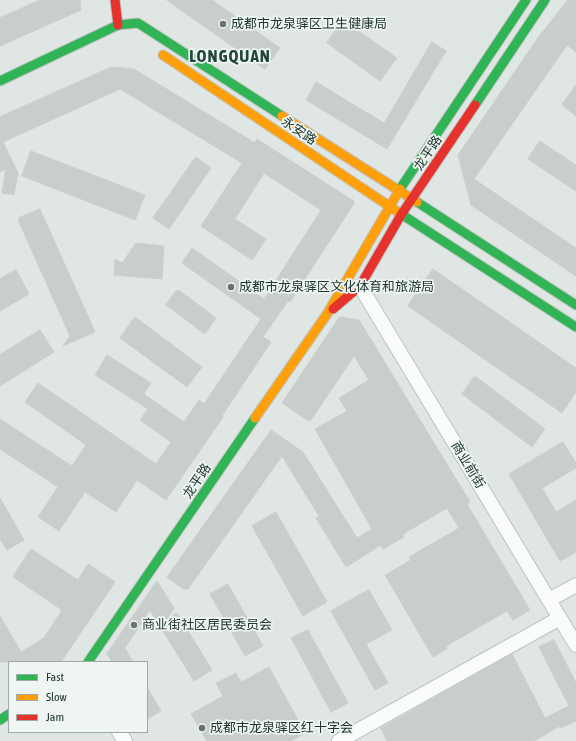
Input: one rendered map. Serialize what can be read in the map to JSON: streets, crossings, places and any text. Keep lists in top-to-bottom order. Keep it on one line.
{"streets":{"street":["永安路","龙平路","商业前街"]},"crossings":[["永安路","龙平路"],["龙平路","商业前街"]],"districts":["LONGQUAN"],"places":["成都市龙泉驿区卫生健康局","成都市龙泉驿区文化体育和旅游局","商业街社区居民委员会","成都市龙泉驿区红十字会"],"legend":["Fast","Slow","Jam"]}
